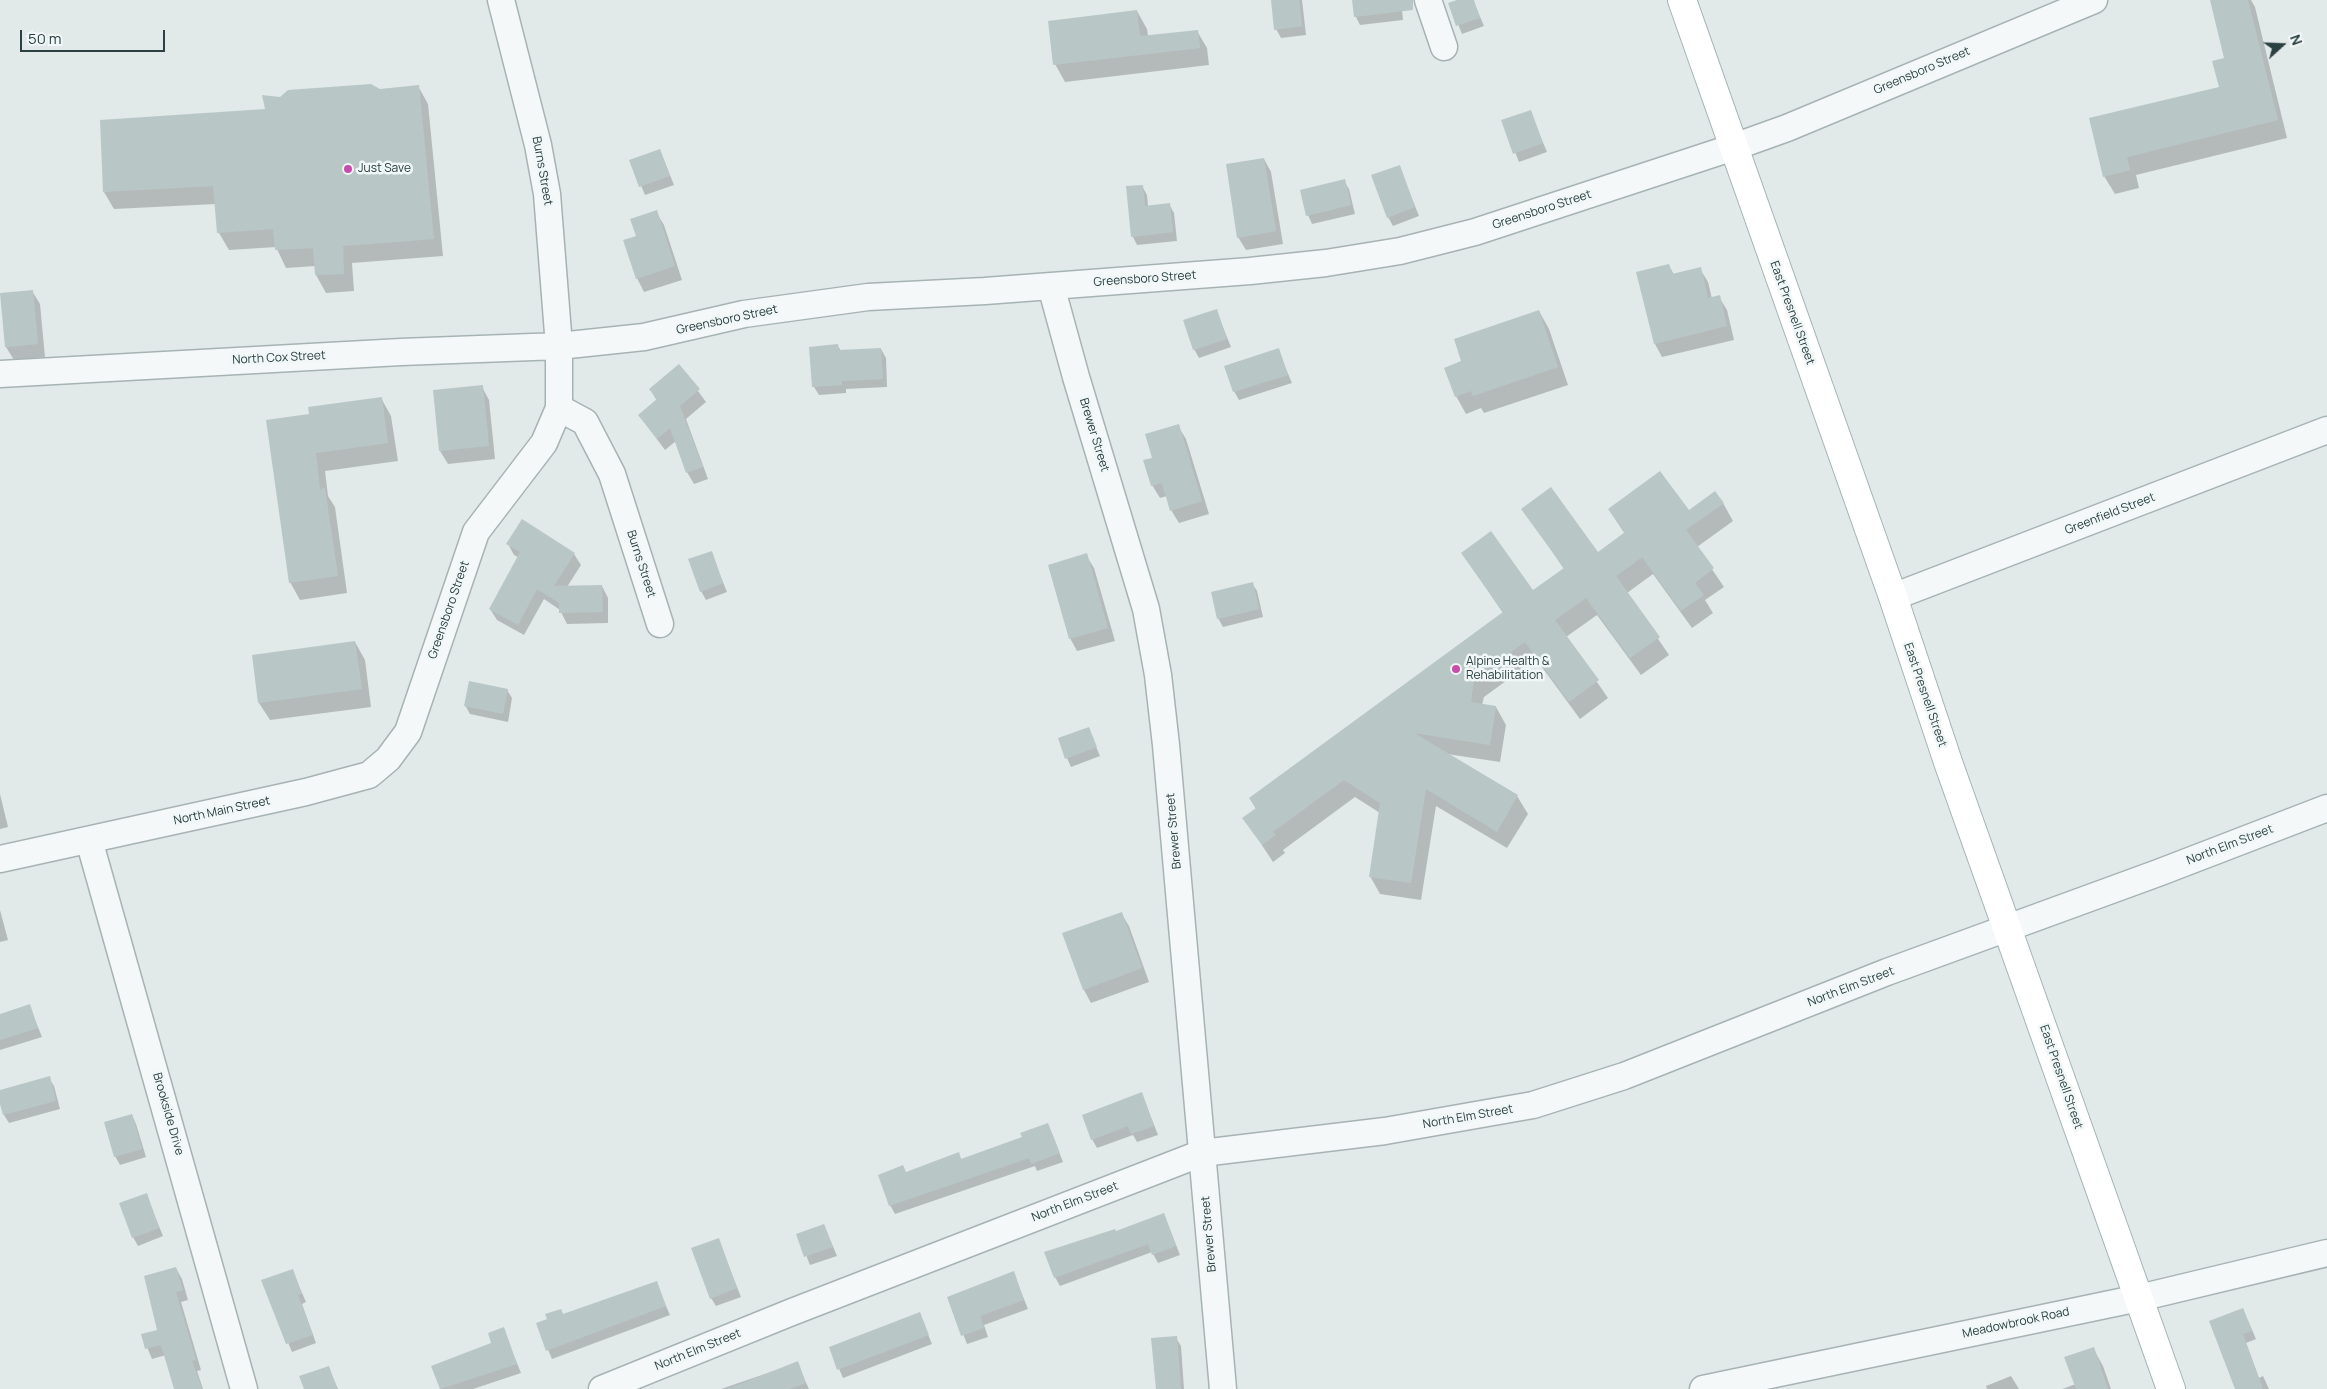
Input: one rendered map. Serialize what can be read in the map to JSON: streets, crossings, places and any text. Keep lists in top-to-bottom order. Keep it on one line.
{"streets":{"main road":["East Presnell Street"],"street":["Greensboro Street","Burns Street","North Cox Street","Brewer Street","Greenfield Street","North Main Street","North Elm Street","Brookside Drive","Meadowbrook Road"]},"crossings":[["Greensboro Street","Burns Street"],["Greensboro Street","East Presnell Street"],["Greensboro Street","North Cox Street"],["Greensboro Street","Brewer Street"],["Greensboro Street","North Main Street"],["Burns Street","North Cox Street"],["East Presnell Street","Greenfield Street"],["East Presnell Street","North Elm Street"],["East Presnell Street","Meadowbrook Road"],["Brewer Street","North Elm Street"],["North Main Street","Brookside Drive"]],"places":["Just Save","Alpine Health & Rehabilitation"],"scale_bar":"50 m","north":"right"}
